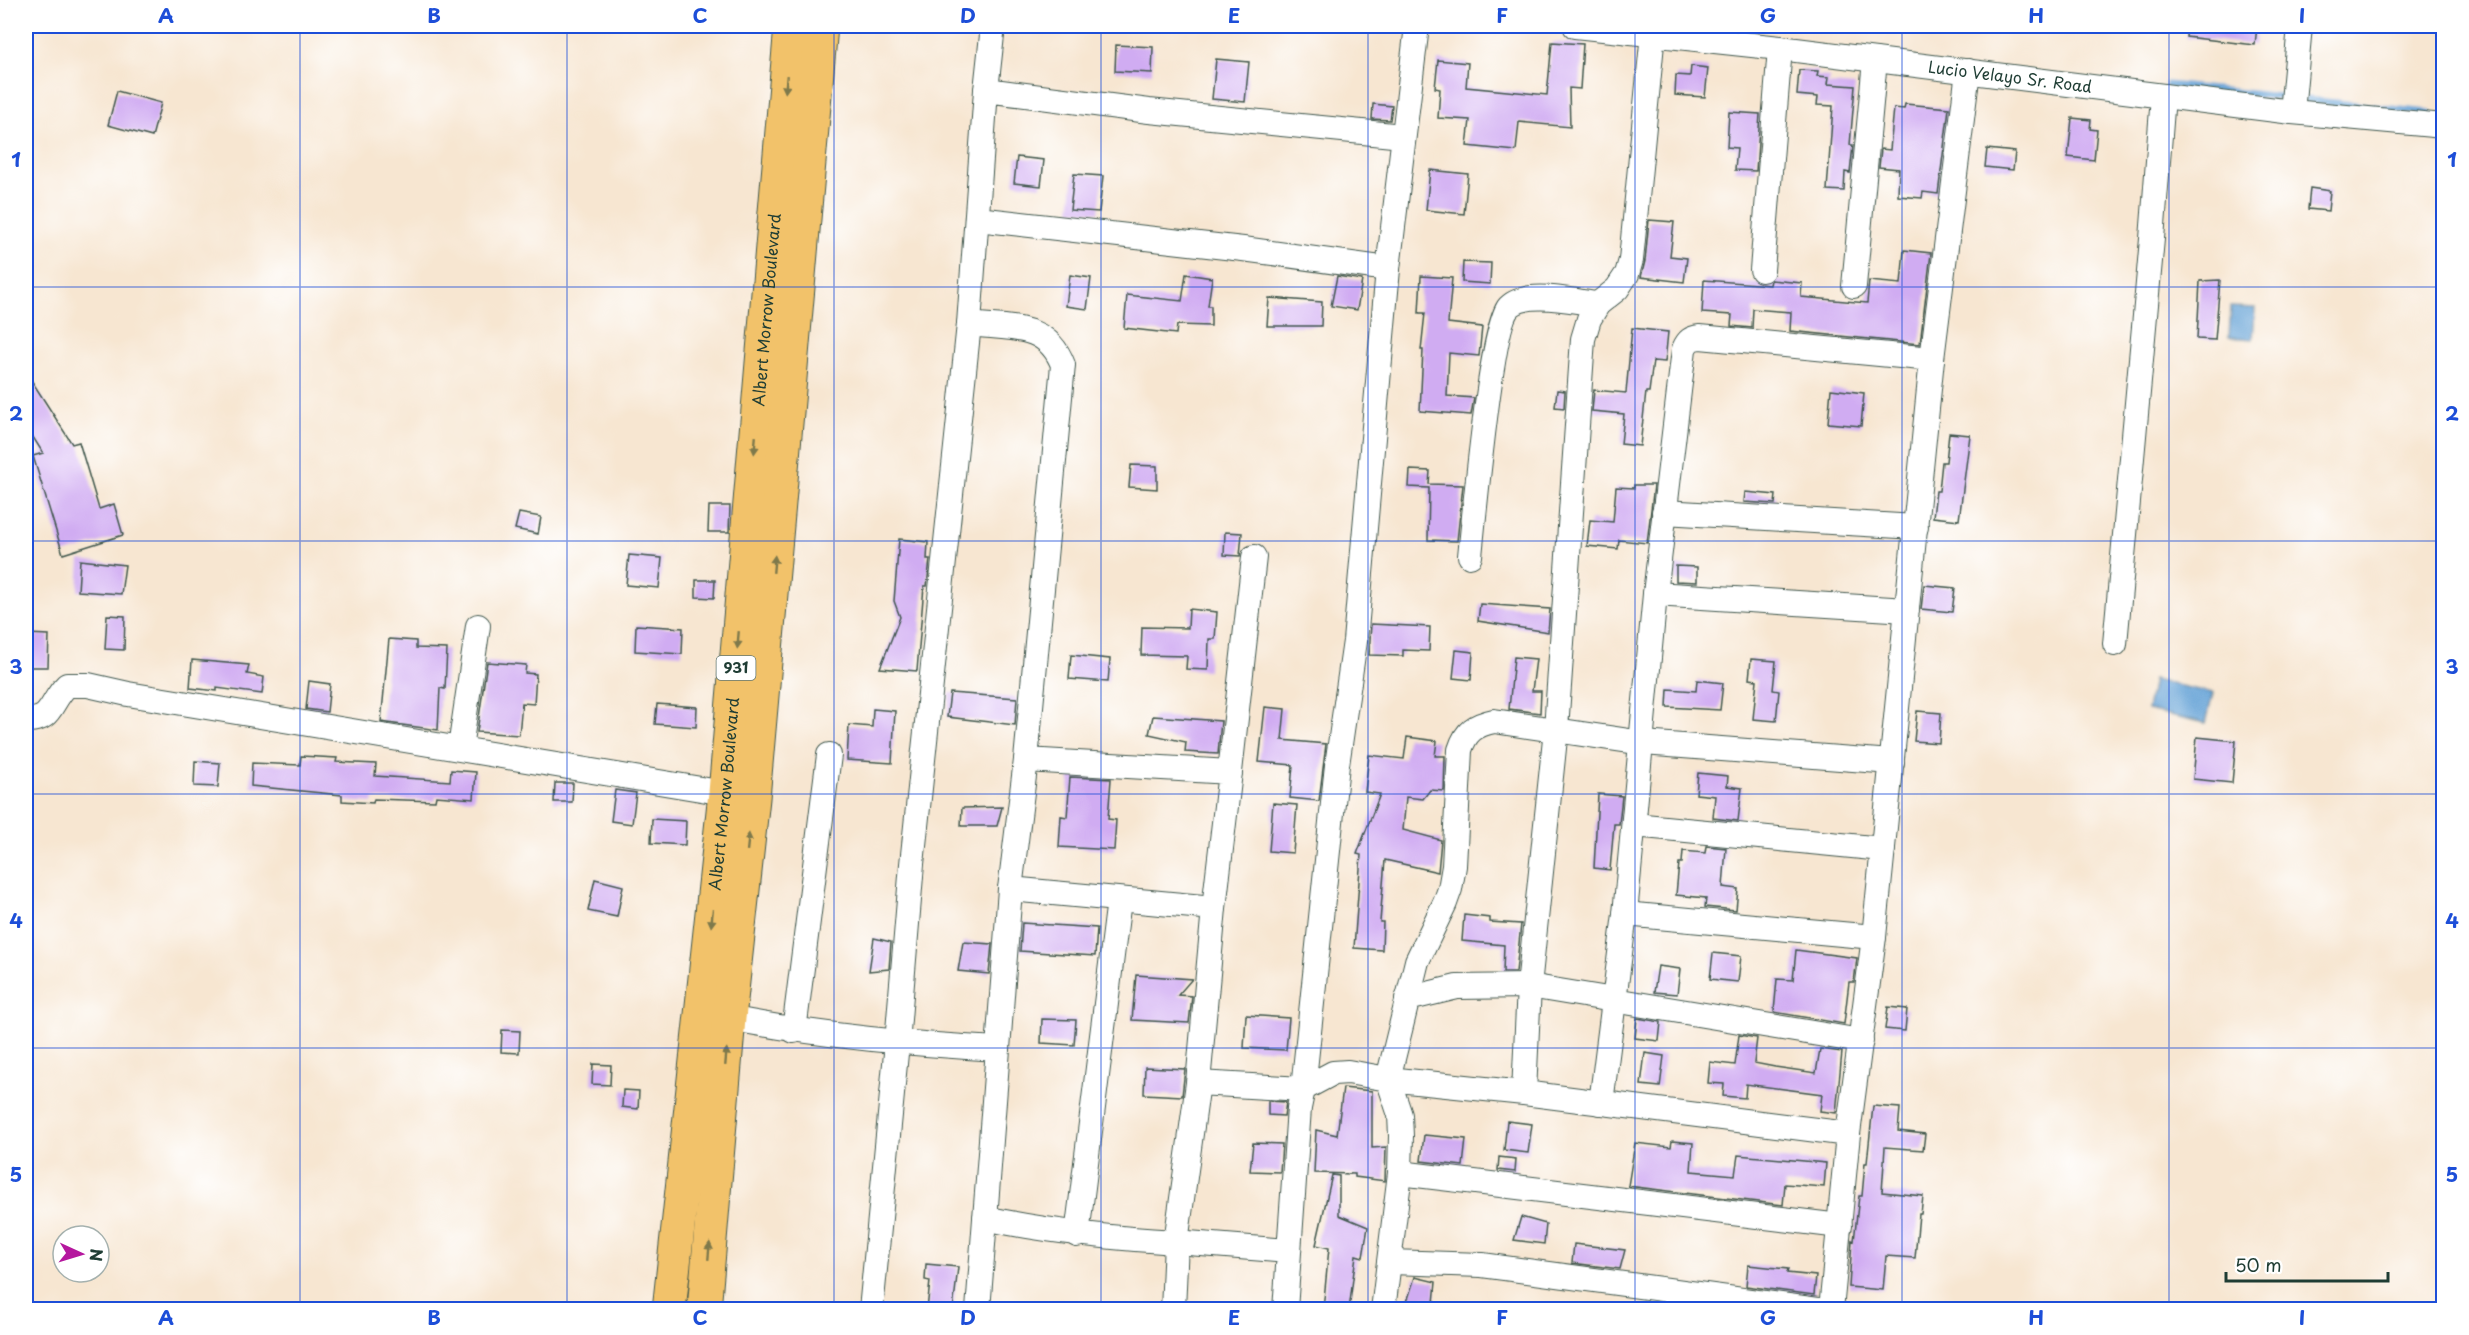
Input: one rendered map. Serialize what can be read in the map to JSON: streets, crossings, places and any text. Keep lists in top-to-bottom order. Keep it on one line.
{"streets":{"highway":["Albert Morrow Boulevard","931"],"street":["Lucio Velayo Sr. Road"]},"scale_bar":"50 m","north":"right","grid":{"columns":["A","B","C","D","E","F","G","H","I"],"rows":["1","2","3","4","5"]}}
